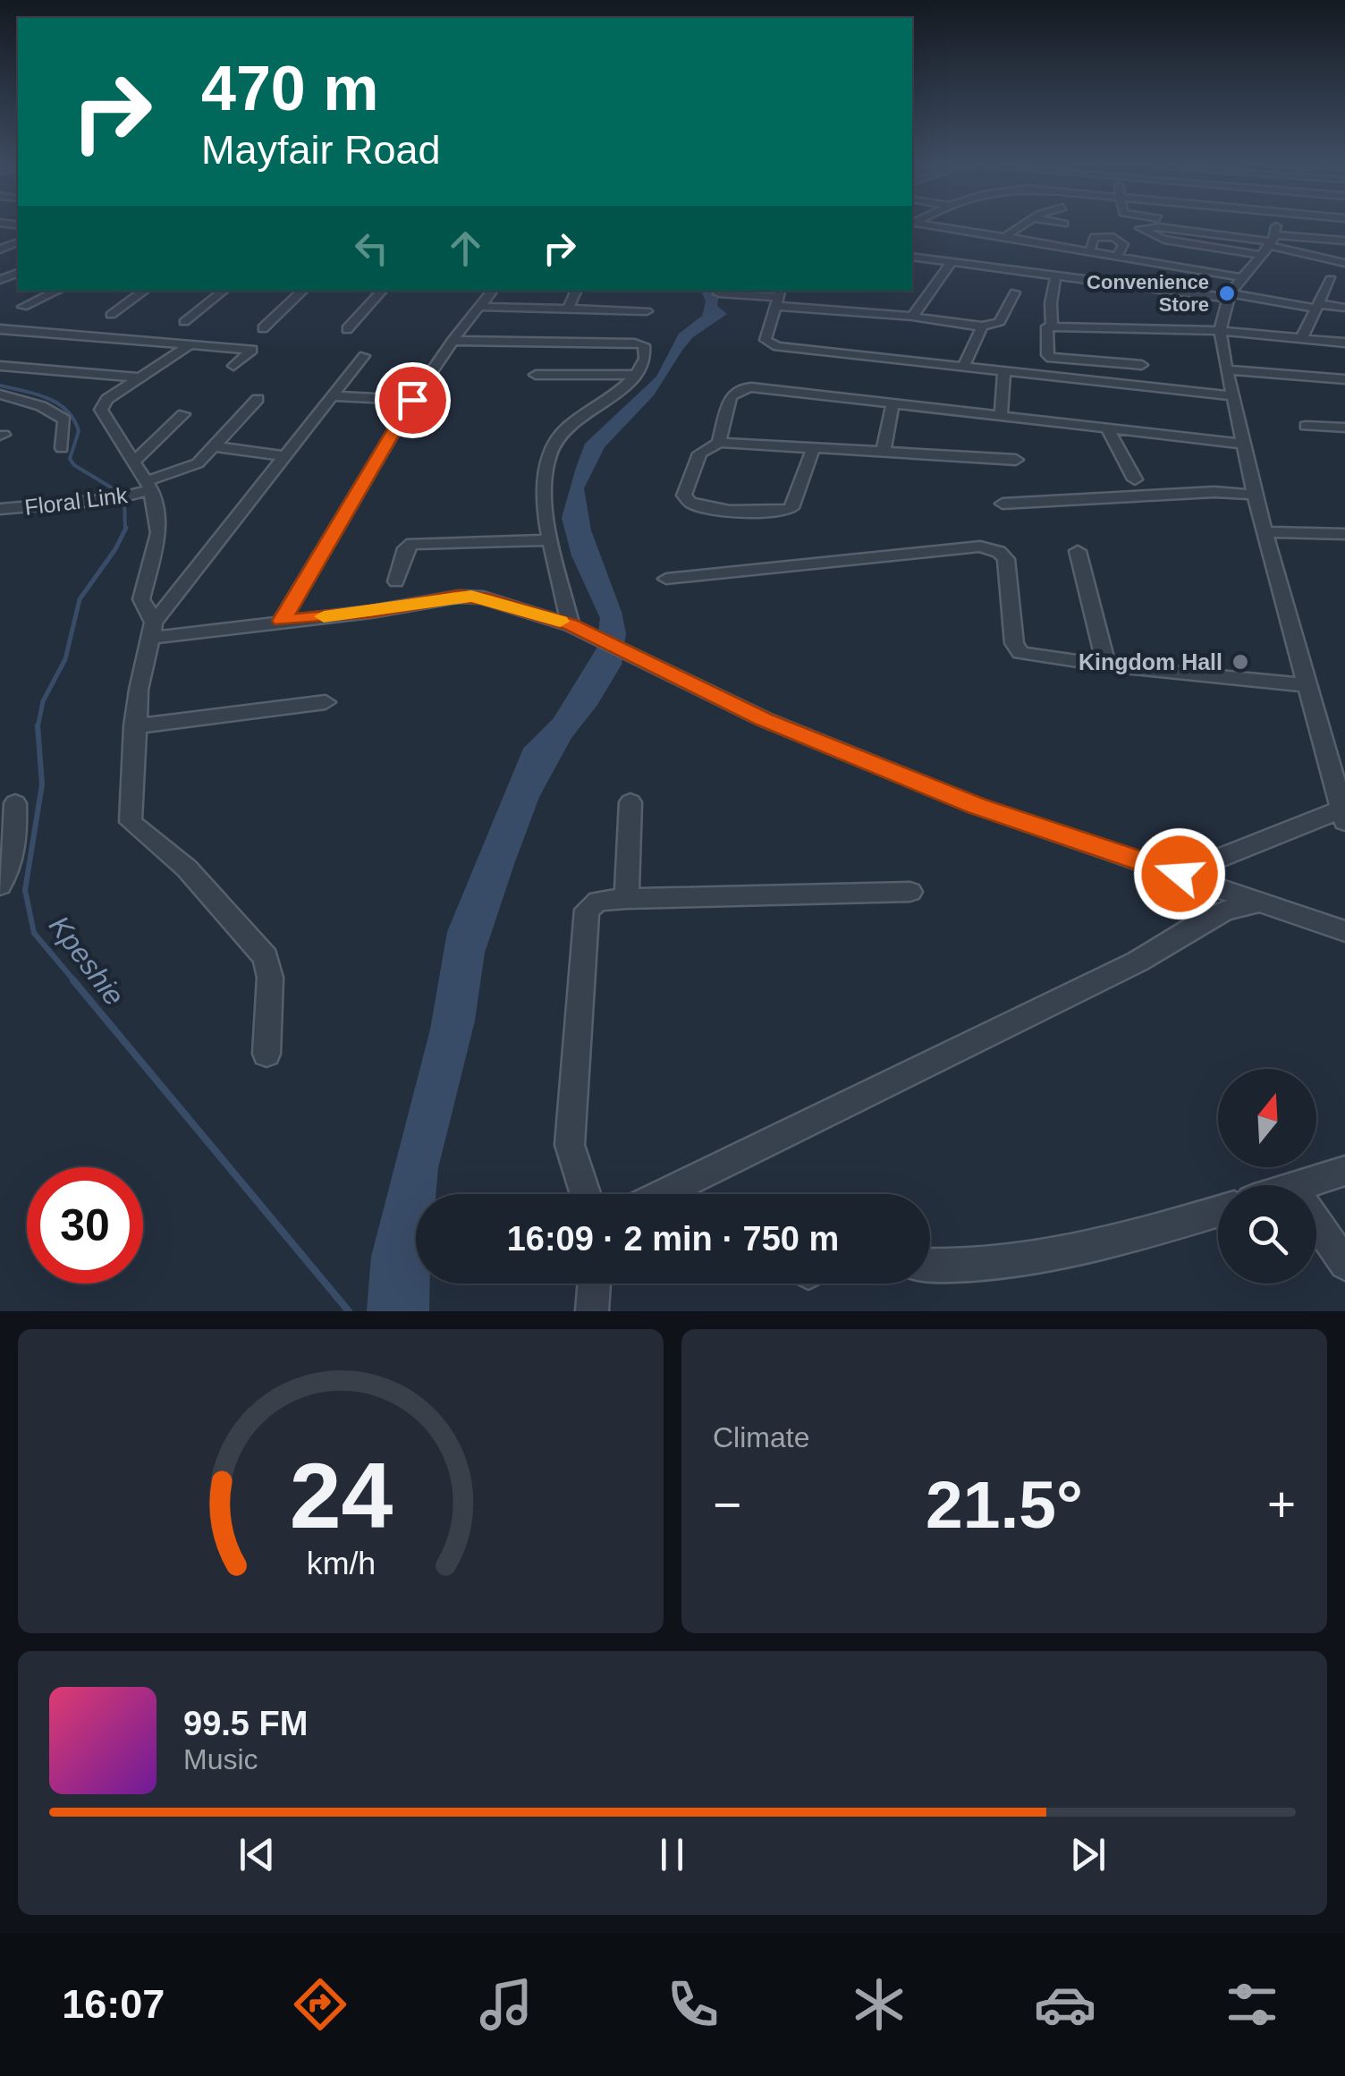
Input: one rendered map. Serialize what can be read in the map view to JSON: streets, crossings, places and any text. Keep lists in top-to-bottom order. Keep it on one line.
{"streets":{"street":["Floral Link"]},"water":["Kpeshie"],"places":["Convenience Store","Kingdom Hall"],"north":"top","page":{"turn":["470 m","Mayfair Road"],"limit":"30","trip":"16:09 · 2 min · 750 m","tile":"Climate","heat":["−","21.5°","+"],"song":["99.5 FM","Music"],"tabs":"16:07","gauge":["24","km/h"]}}
